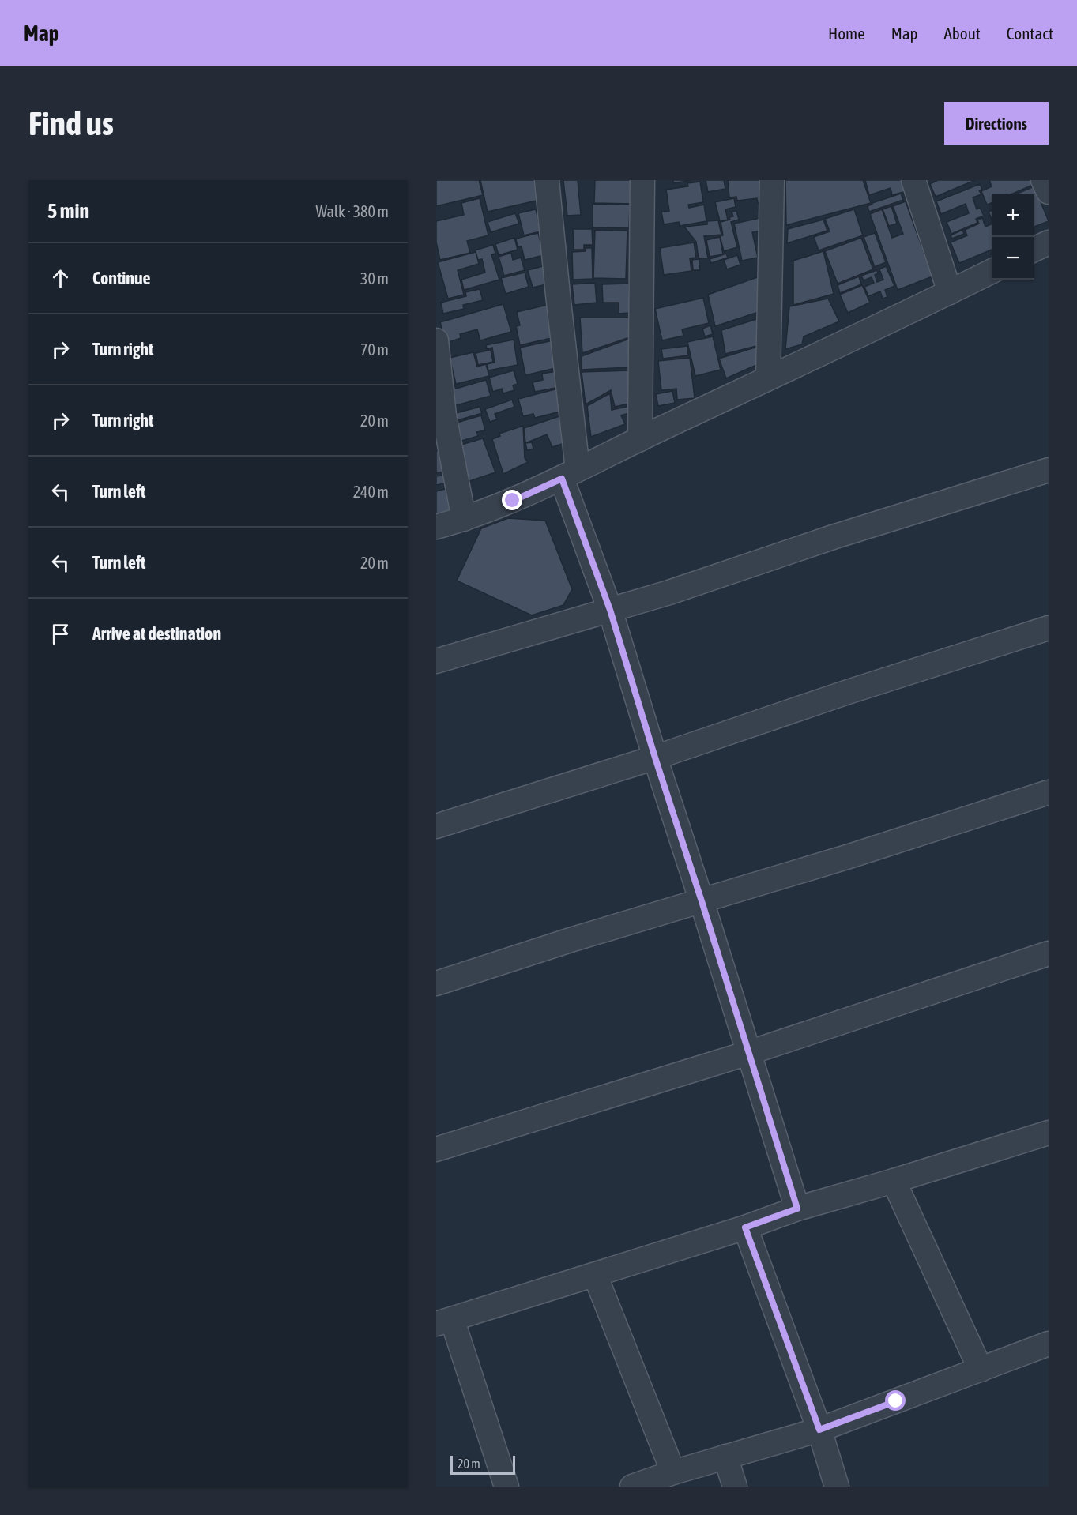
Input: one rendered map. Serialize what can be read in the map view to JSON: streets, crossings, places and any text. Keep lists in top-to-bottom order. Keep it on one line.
{"scale_bar":"20 m","page":{"header":"Map","nav":["Home","Map","About","Contact"],"buttons":"Directions","title":"Find us","heading":["5 min","Walk · 380 m"],"map_buttons":["+","−"],"list":[["Continue","30 m"],["Turn right","70 m"],["Turn right","20 m"],["Turn left","240 m"],["Turn left","20 m"],"Arrive at destination"],"scale":"20 m"}}
